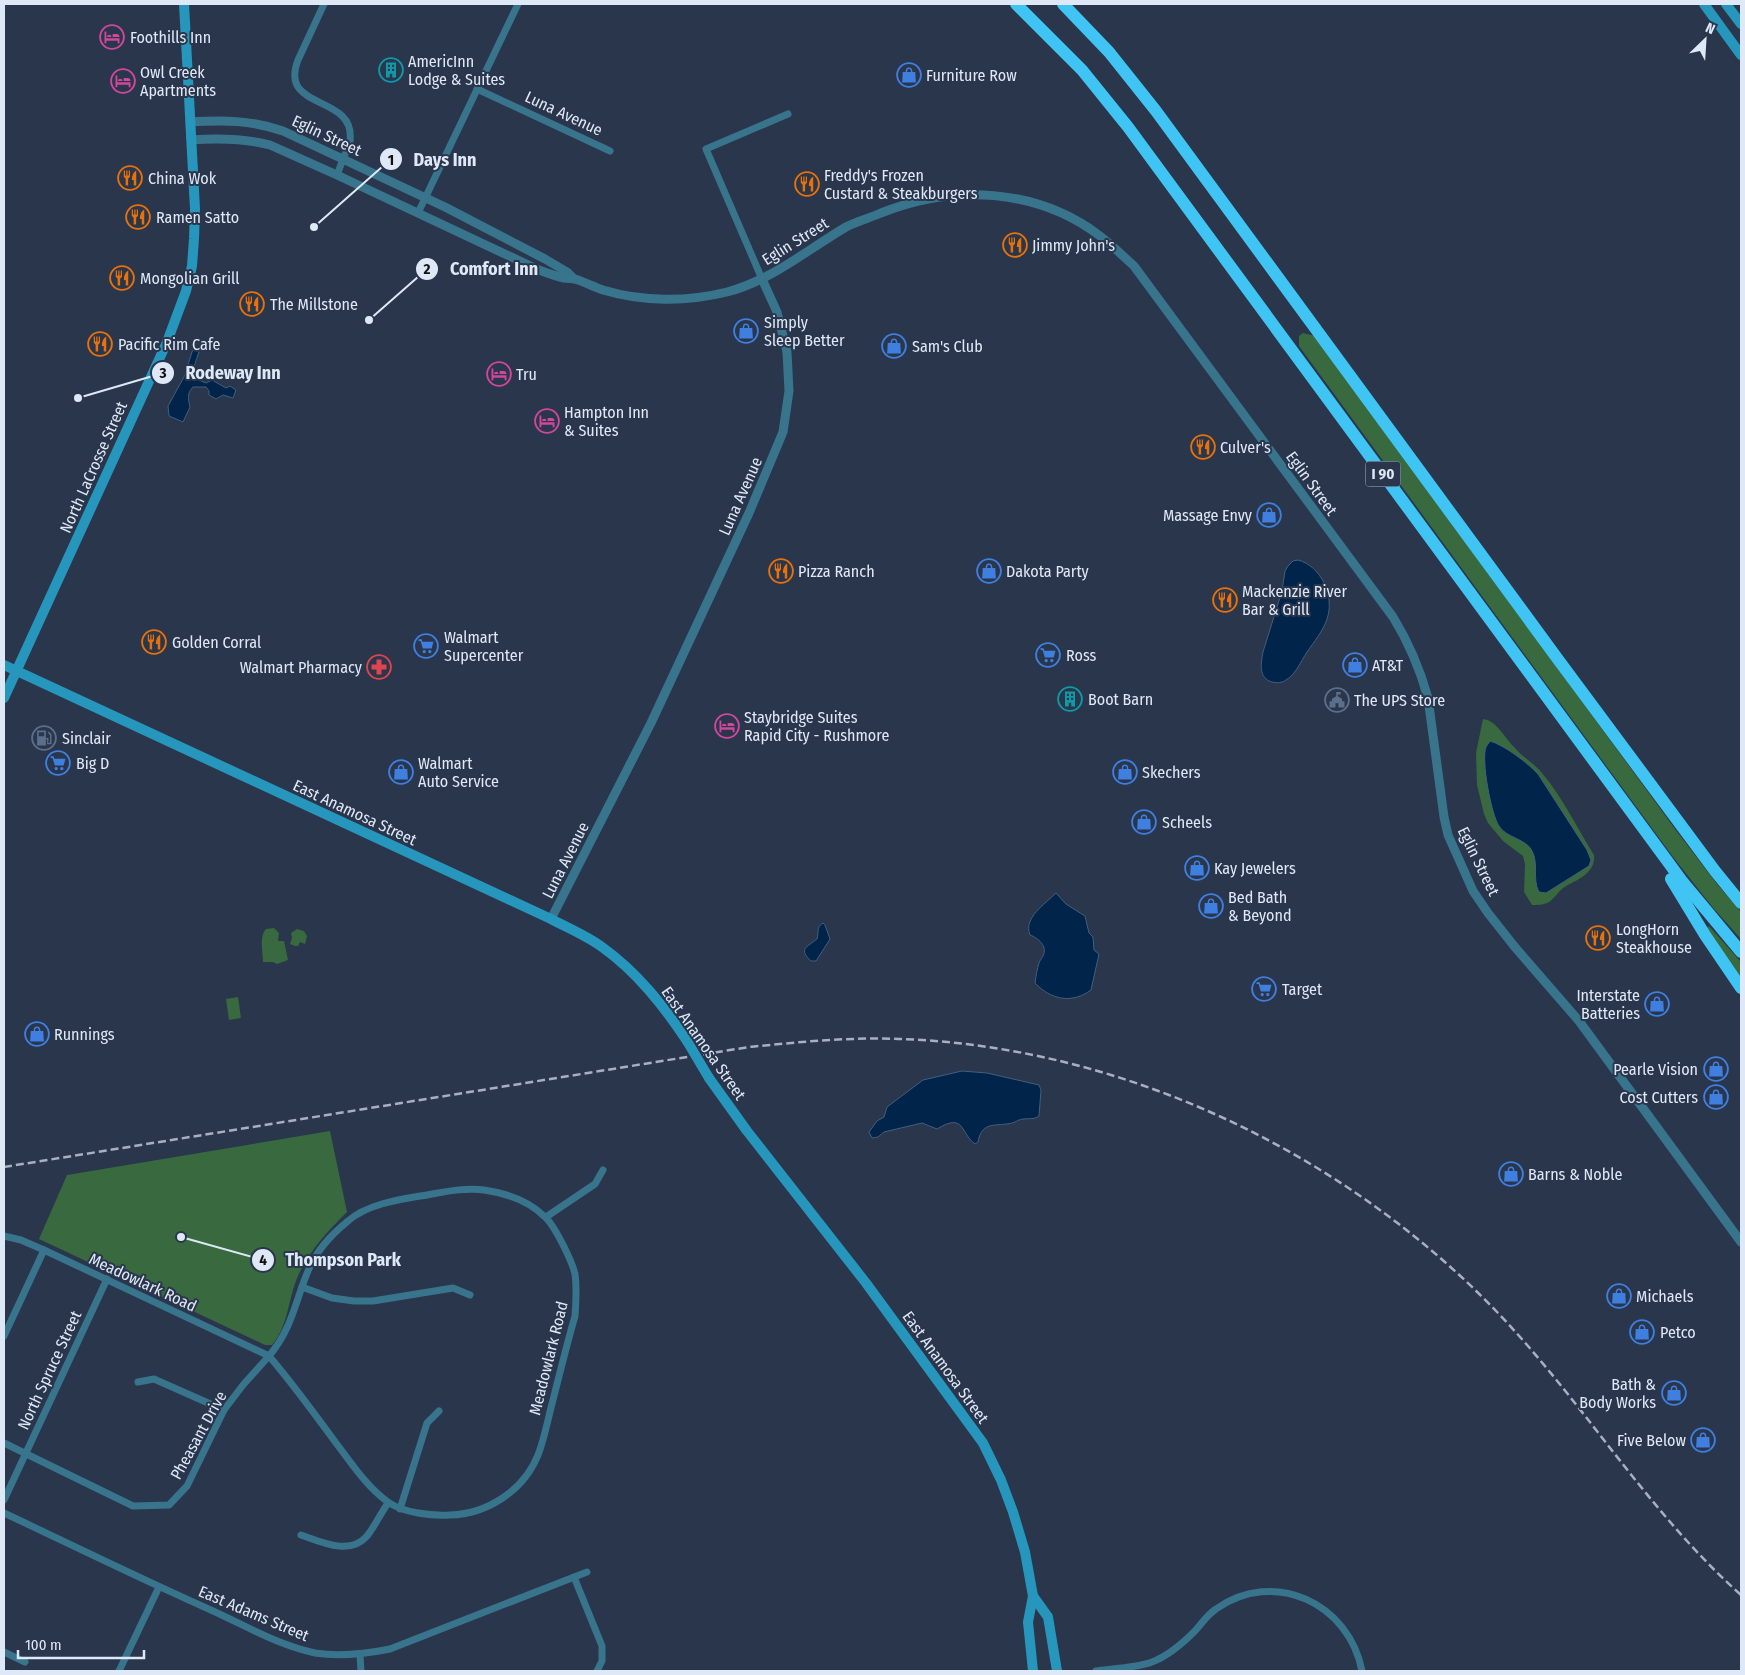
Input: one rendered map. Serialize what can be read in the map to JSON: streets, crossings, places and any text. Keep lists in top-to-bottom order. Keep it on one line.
{"streets":{"highway":["I 90"],"main road":["North LaCrosse Street","East Anamosa Street"],"street":["Luna Avenue","Eglin Street","Meadowlark Road","North Spruce Street","Pheasant Drive","East Adams Street"]},"crossings":[["Luna Avenue","Eglin Street"],["Luna Avenue","East Anamosa Street"],["Eglin Street","North LaCrosse Street"],["North LaCrosse Street","East Anamosa Street"],["Meadowlark Road","North Spruce Street"],["Meadowlark Road","Pheasant Drive"],["North Spruce Street","Pheasant Drive"]],"places":{"hotel":["Foothills Inn","Owl Creek Apartments","Tru","Hampton Inn & Suites","Staybridge Suites Rapid City - Rushmore"],"building":["AmericInn Lodge & Suites","Boot Barn"],"shop":["Furniture Row","Simply Sleep Better","Sam's Club","Massage Envy","Dakota Party","AT&T","Walmart Auto Service","Skechers","Scheels","Kay Jewelers","Bed Bath & Beyond","Interstate Batteries","Runnings","Pearle Vision","Cost Cutters","Barns & Noble","Michaels","Petco","Bath & Body Works","Five Below"],"restaurant":["China Wok","Freddy's Frozen Custard & Steakburgers","Ramen Satto","Jimmy John's","Mongolian Grill","The Millstone","Pacific Rim Cafe","Culver's","Pizza Ranch","Mackenzie River Bar & Grill","Golden Corral","LongHorn Steakhouse"],"other":["Days Inn","Comfort Inn","Rodeway Inn","Thompson Park"],"supermarket":["Walmart Supercenter","Ross","Big D","Target"],"pharmacy":["Walmart Pharmacy"],"public building":["The UPS Store"],"fuel station":["Sinclair"]},"scale_bar":"100 m","north":"top right"}
